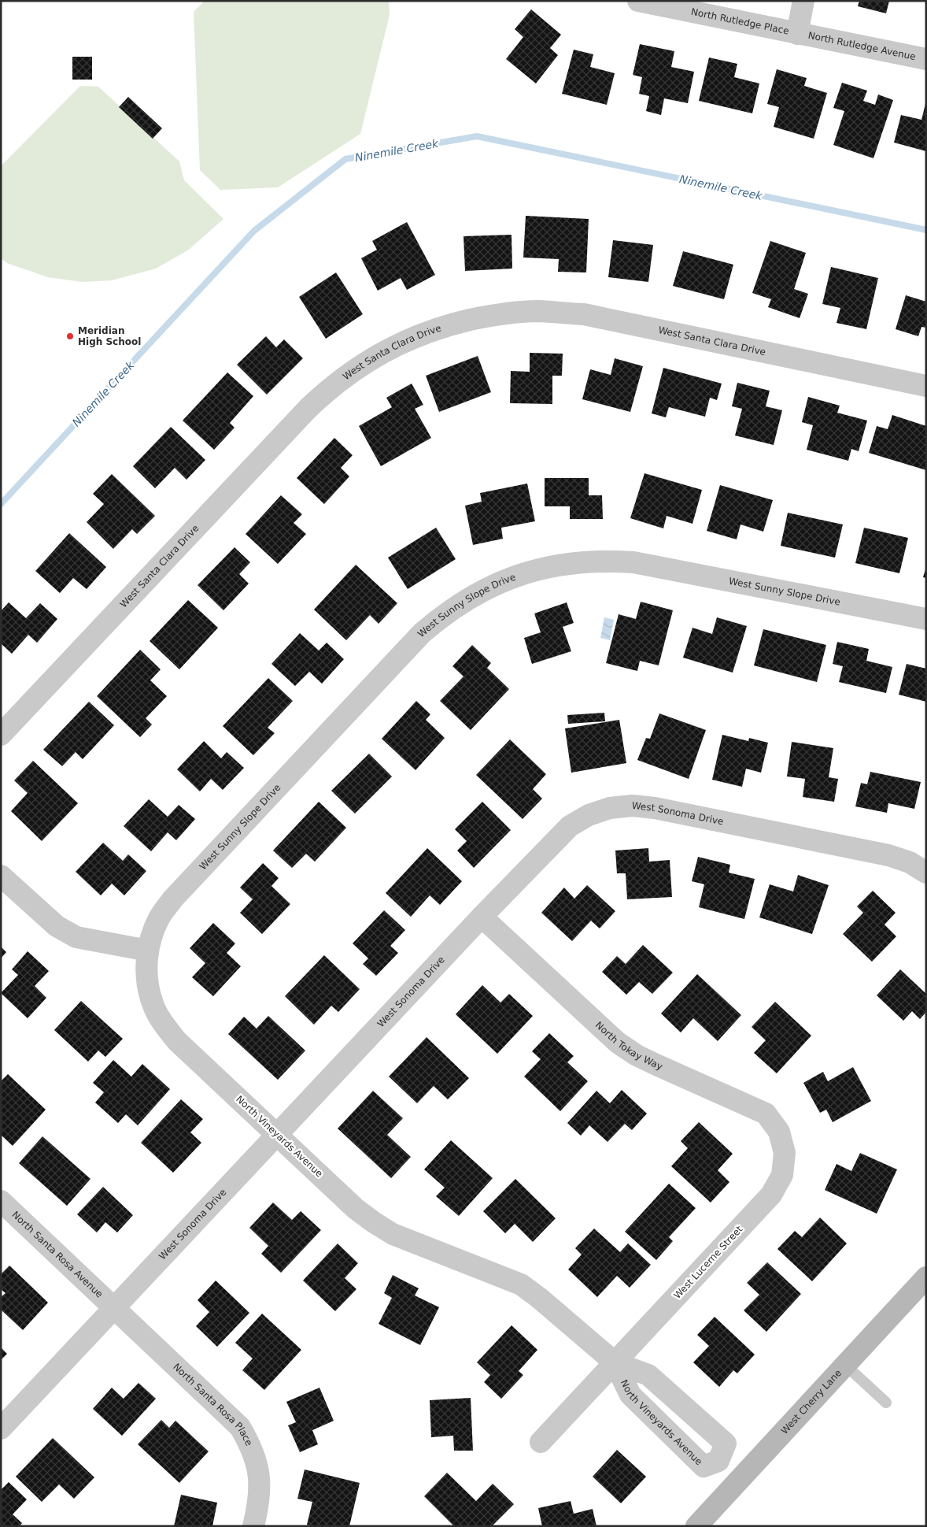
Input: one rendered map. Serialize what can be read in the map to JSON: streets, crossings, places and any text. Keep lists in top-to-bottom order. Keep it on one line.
{"streets":{"main road":["West Cherry Lane"],"street":["North Rutledge Place","North Rutledge Avenue","West Santa Clara Drive","West Sunny Slope Drive","West Sonoma Drive","North Tokay Way","North Vineyards Avenue","North Santa Rosa Avenue","West Lucerne Street","North Santa Rosa Place"]},"crossings":[["North Rutledge Place","North Rutledge Avenue"],["West Sunny Slope Drive","North Vineyards Avenue"],["West Sonoma Drive","North Tokay Way"],["West Sonoma Drive","North Vineyards Avenue"],["West Sonoma Drive","North Santa Rosa Avenue"],["West Sonoma Drive","North Santa Rosa Place"],["North Tokay Way","West Lucerne Street"],["North Vineyards Avenue","West Lucerne Street"],["North Vineyards Avenue","West Cherry Lane"],["North Santa Rosa Avenue","North Santa Rosa Place"]],"water":["Ninemile Creek"],"places":["Meridian High School"]}
